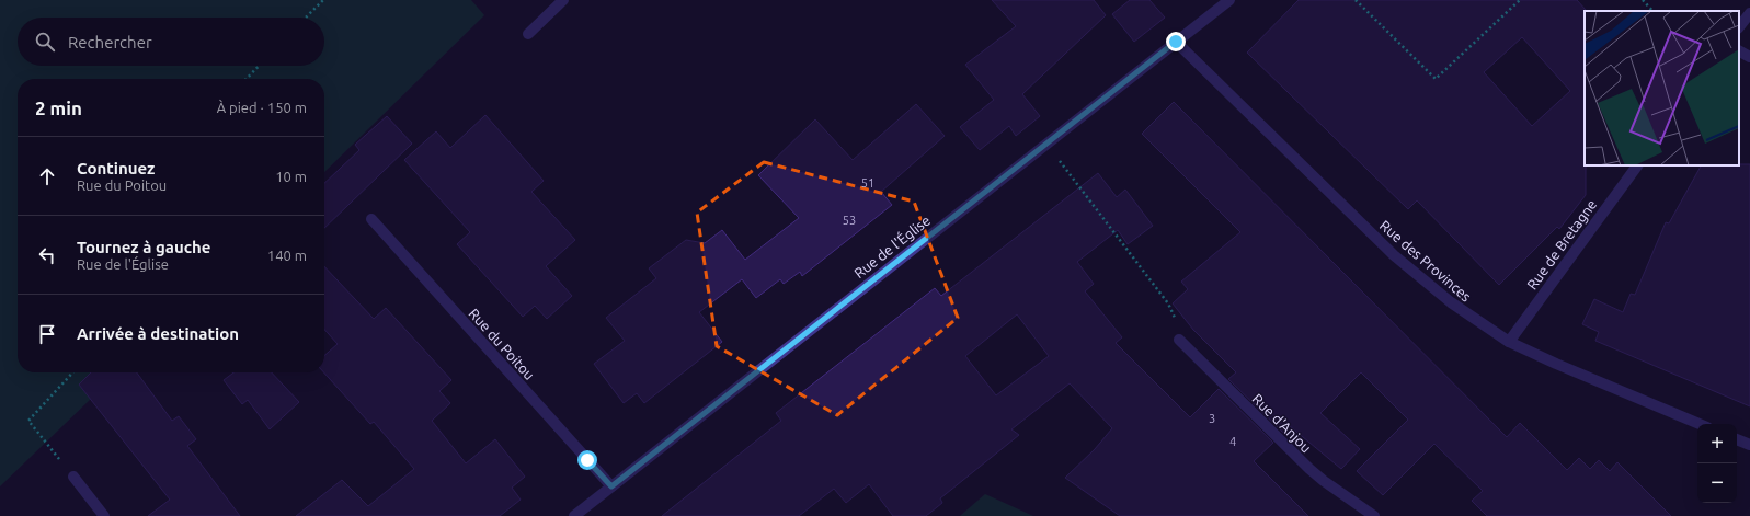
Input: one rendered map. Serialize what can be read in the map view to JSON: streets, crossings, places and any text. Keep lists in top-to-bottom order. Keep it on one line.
{"streets":{"street":["Rue de Bretagne","Rue de l'Église","Rue des Provinces","Rue du Poitou","Rue d'Anjou"]},"crossings":[["Rue de Bretagne","Rue des Provinces"],["Rue de l'Église","Rue des Provinces"],["Rue de l'Église","Rue du Poitou"]],"house_numbers":["51","53","3","4"],"page":{"search":"Rechercher","heading":["2 min","À pied · 150 m"],"list":[["Continuez","Rue du Poitou","10 m"],["Tournez à gauche","Rue de l'Église","140 m"],"Arrivée à destination"],"map_buttons":["+","−"]}}
